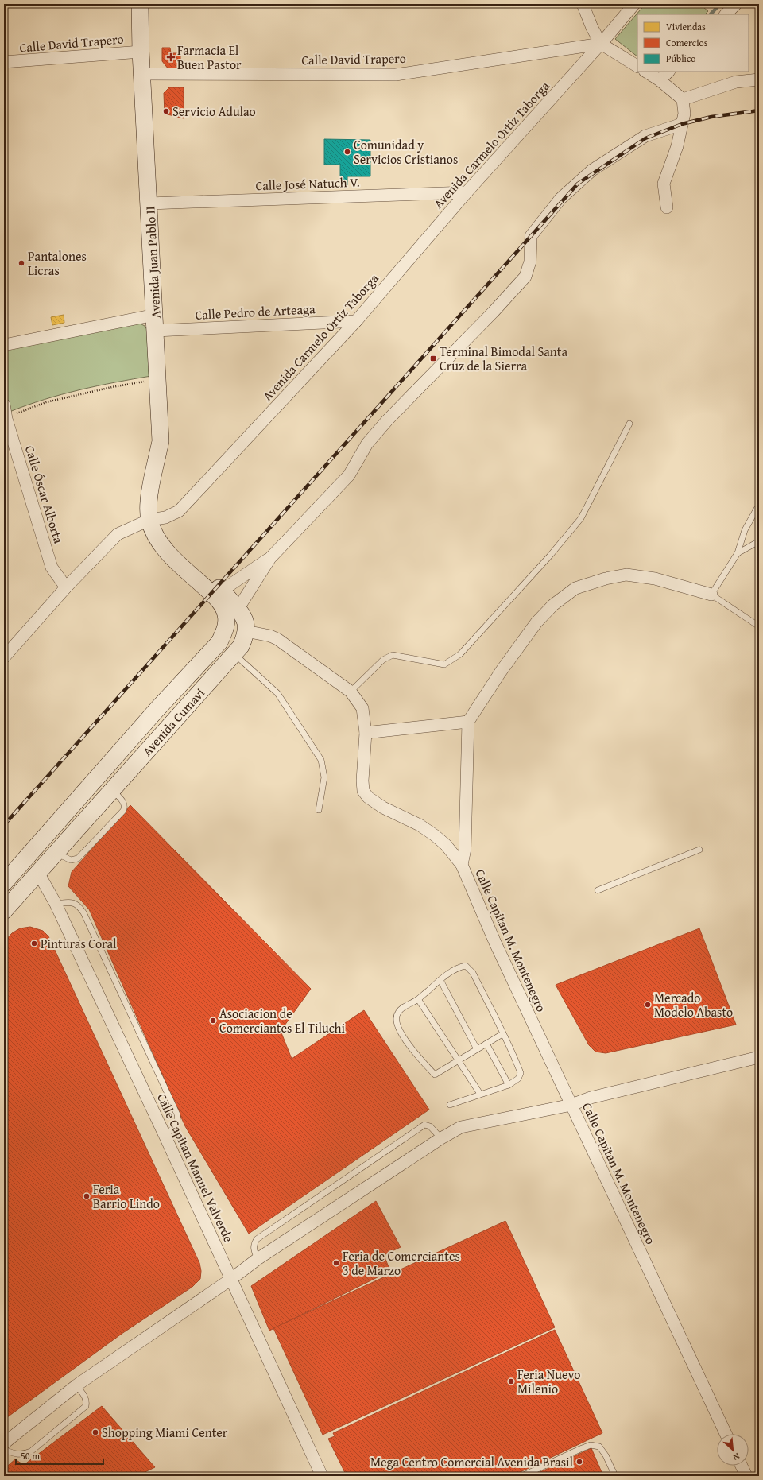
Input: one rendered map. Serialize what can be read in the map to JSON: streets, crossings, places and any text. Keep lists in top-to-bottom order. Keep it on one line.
{"streets":{"street":["Calle David Trapero","Avenida Carmelo Ortiz Taborga","Calle José Natuch V.","Avenida Juan Pablo II","Calle Pedro de Arteaga","Calle Óscar Alborta","Avenida Cumavi","Calle Capitan M. Montenegro","Calle Capitan Manuel Valverde"]},"crossings":[["Calle David Trapero","Avenida Carmelo Ortiz Taborga"],["Calle David Trapero","Avenida Juan Pablo II"],["Avenida Carmelo Ortiz Taborga","Calle José Natuch V."],["Avenida Carmelo Ortiz Taborga","Avenida Juan Pablo II"],["Avenida Carmelo Ortiz Taborga","Calle Pedro de Arteaga"],["Avenida Carmelo Ortiz Taborga","Calle Óscar Alborta"],["Avenida Carmelo Ortiz Taborga","Avenida Cumavi"],["Calle José Natuch V.","Avenida Juan Pablo II"],["Avenida Juan Pablo II","Calle Pedro de Arteaga"],["Avenida Juan Pablo II","Avenida Cumavi"],["Avenida Cumavi","Calle Capitan Manuel Valverde"]],"places":{"health":["Farmacia El Buen Pastor"],"other":["Servicio Adulao","Comunidad y Servicios Cristianos","Pantalones Licras","Pinturas Coral","Mercado Modelo Abasto","Asociacion de Comerciantes El Tiluchi","Feria Barrio Lindo","Feria de Comerciantes 3 de Marzo","Feria Nuevo Milenio","Shopping Miami Center","Mega Centro Comercial Avenida Brasil"],"transit":["Terminal Bimodal Santa Cruz de la Sierra"]},"legend":["Viviendas","Comercios","Público"],"scale_bar":"50 m","north":"bottom right"}
